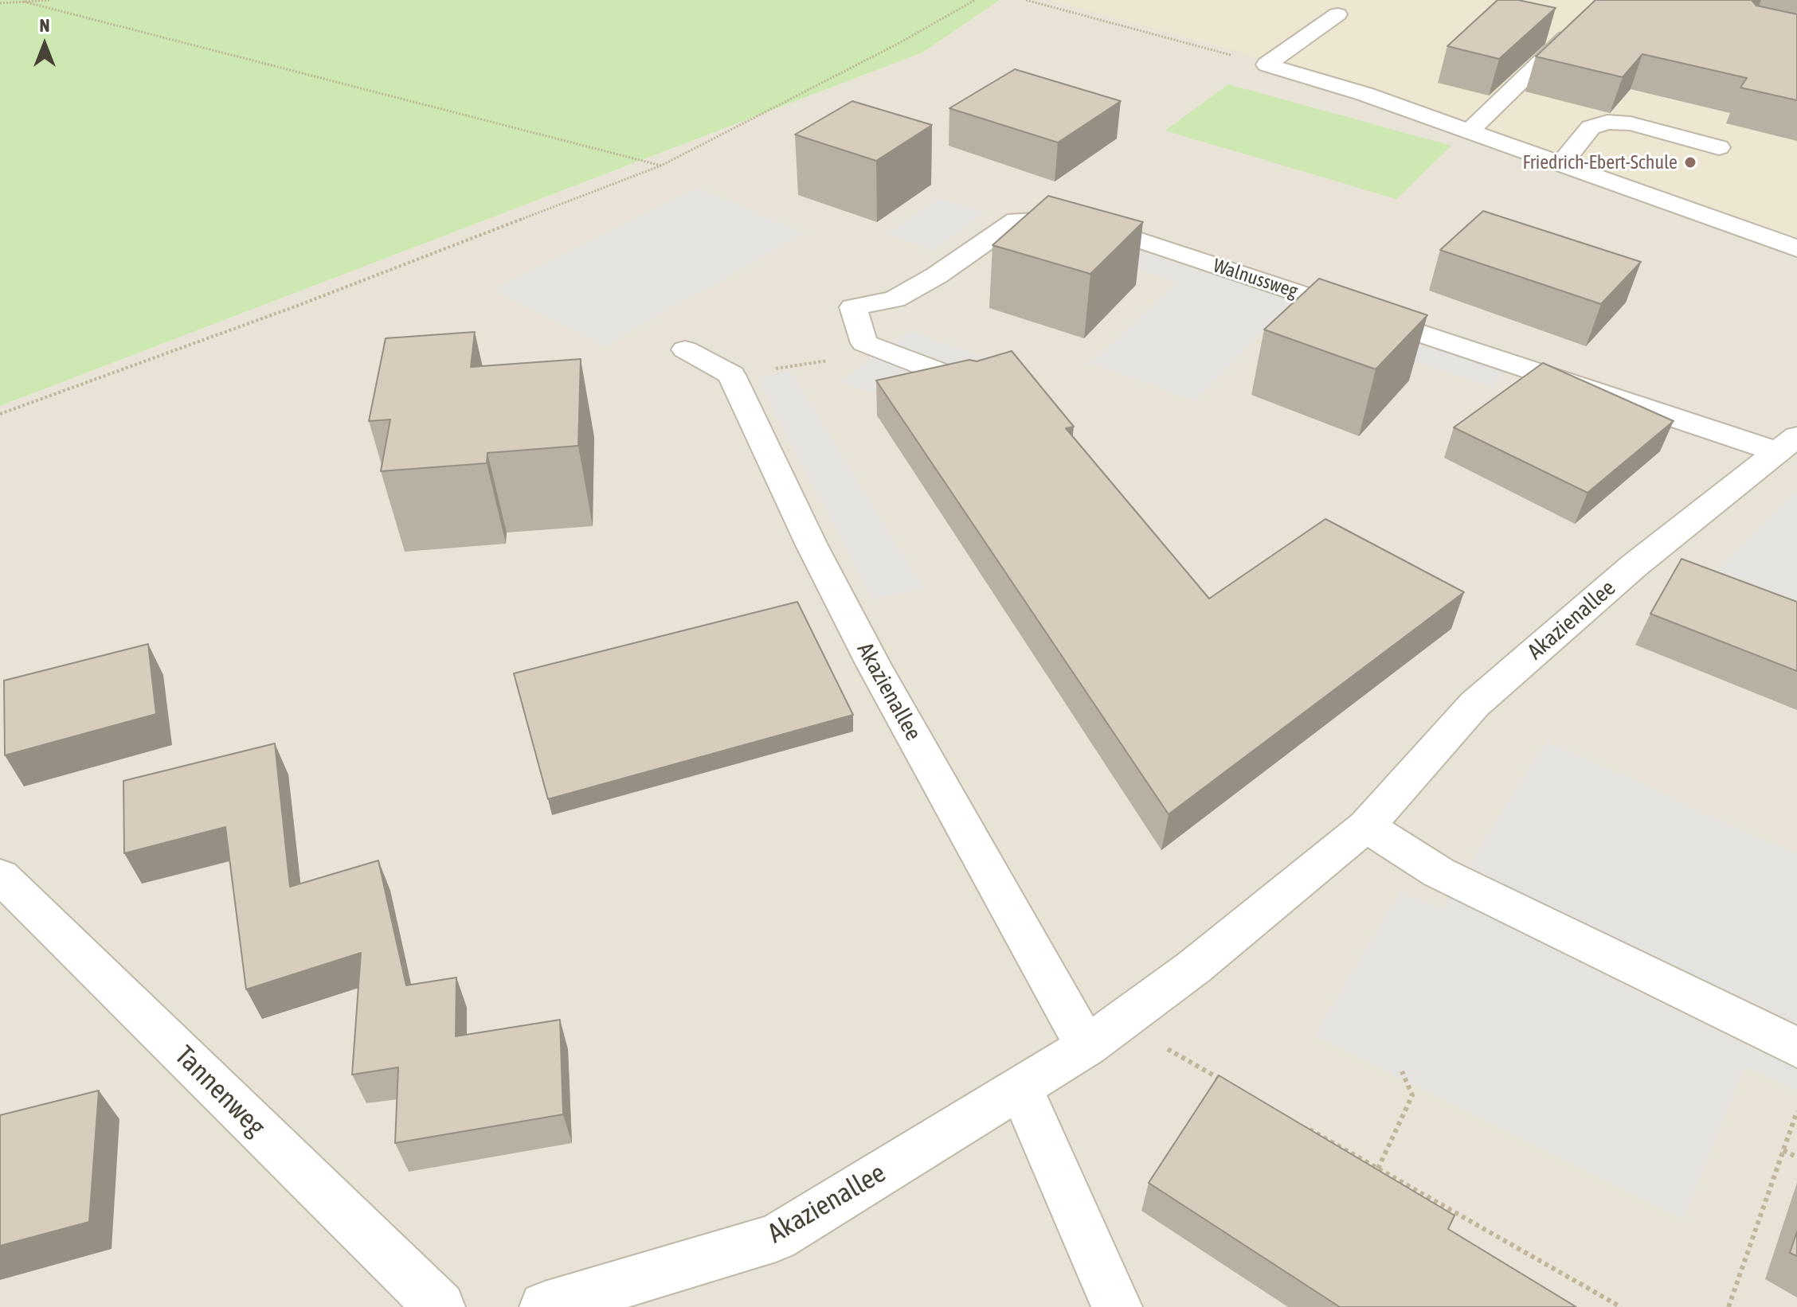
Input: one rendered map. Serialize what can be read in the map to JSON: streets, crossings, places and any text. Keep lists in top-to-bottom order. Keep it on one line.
{"streets":{"street":["Walnussweg","Akazienallee","Tannenweg"]},"crossings":[["Walnussweg","Akazienallee"]],"places":["Friedrich-Ebert-Schule"],"north":"top"}
